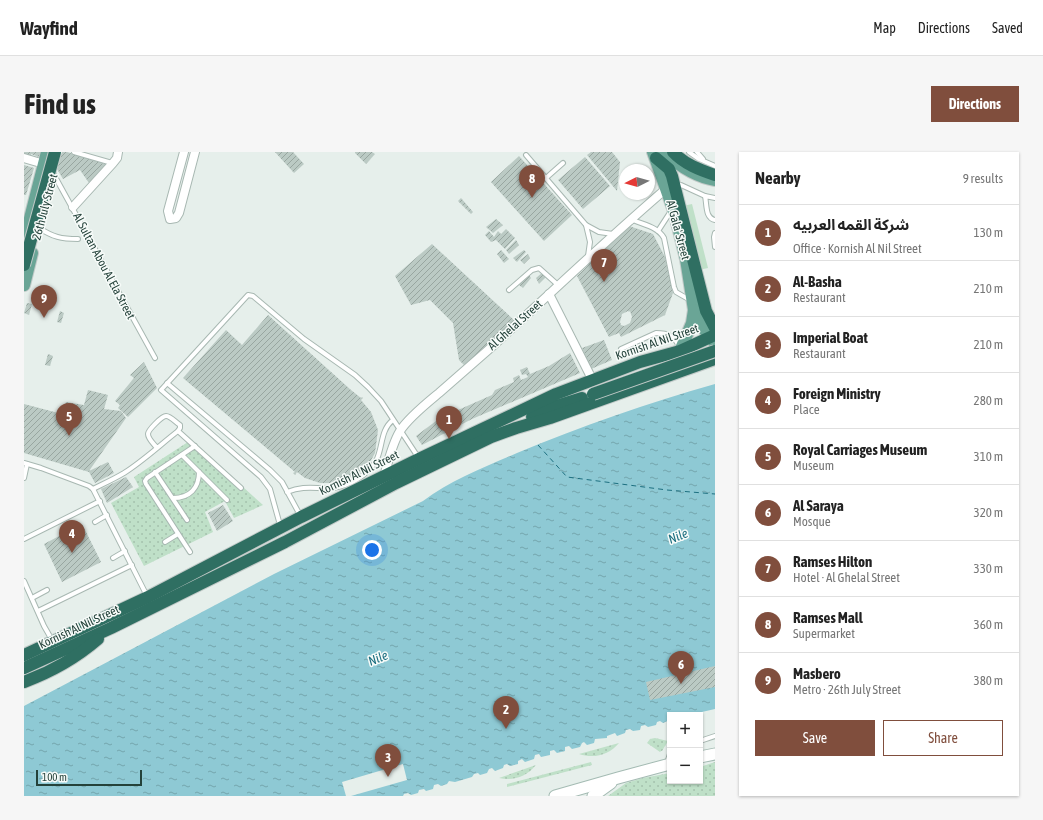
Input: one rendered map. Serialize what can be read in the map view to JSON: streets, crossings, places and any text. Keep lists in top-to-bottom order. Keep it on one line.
{"streets":{"highway":["Kornish Al Nil Street"],"main road":["26th July Street","Al Gala' Street"],"street":["Al Ghelal Street"],"lane":["Al Sultan Abou Al Ela Street"]},"crossings":[["26th July Street","Al Sultan Abou Al Ela Street"],["Al Gala' Street","Al Ghelal Street"],["Al Gala' Street","Kornish Al Nil Street"],["Al Ghelal Street","Kornish Al Nil Street"]],"water":["Nile"],"scale_bar":"100 m","north":"left","page":{"header":"Wayfind","nav":["Map","Directions","Saved"],"buttons":["Directions",["Save","Share"]],"title":"Find us","heading":["Nearby","9 results"],"pins":["8","7","9","5","1","4","6","2","3"],"list":[{"mark":"1","name":"شركة القمه العربيه","note":"Office · Kornish Al Nil Street","value":"130 m"},{"mark":"2","name":"Al-Basha","note":"Restaurant","value":"210 m"},{"mark":"3","name":"Imperial Boat","note":"Restaurant","value":"210 m"},{"mark":"4","name":"Foreign Ministry","note":"Place","value":"280 m"},{"mark":"5","name":"Royal Carriages Museum","note":"Museum","value":"310 m"},{"mark":"6","name":"Al Saraya","note":"Mosque","value":"320 m"},{"mark":"7","name":"Ramses Hilton","note":"Hotel · Al Ghelal Street","value":"330 m"},{"mark":"8","name":"Ramses Mall","note":"Supermarket","value":"360 m"},{"mark":"9","name":"Masbero","note":"Metro · 26th July Street","value":"380 m"}],"map_buttons":["+","−"],"scale":"100 m"}}
